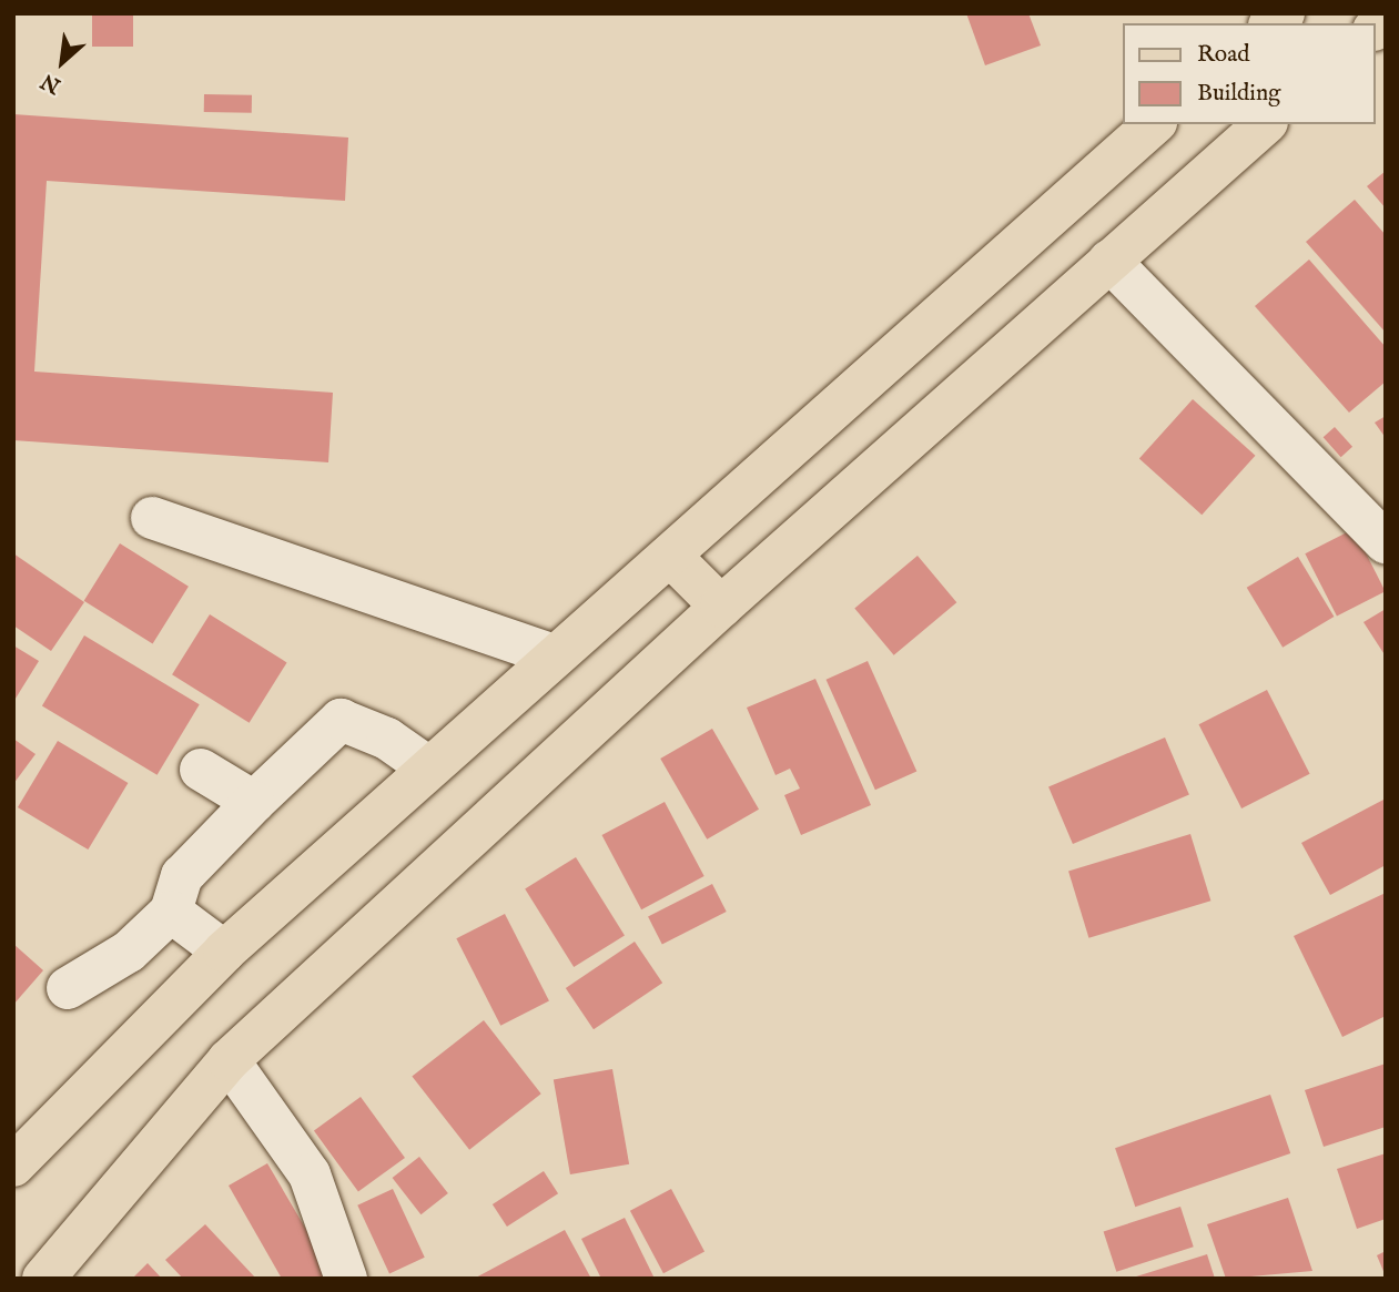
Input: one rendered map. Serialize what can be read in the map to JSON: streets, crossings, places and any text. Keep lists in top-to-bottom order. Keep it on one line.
{"legend":["Road","Building"],"north":"bottom left"}
